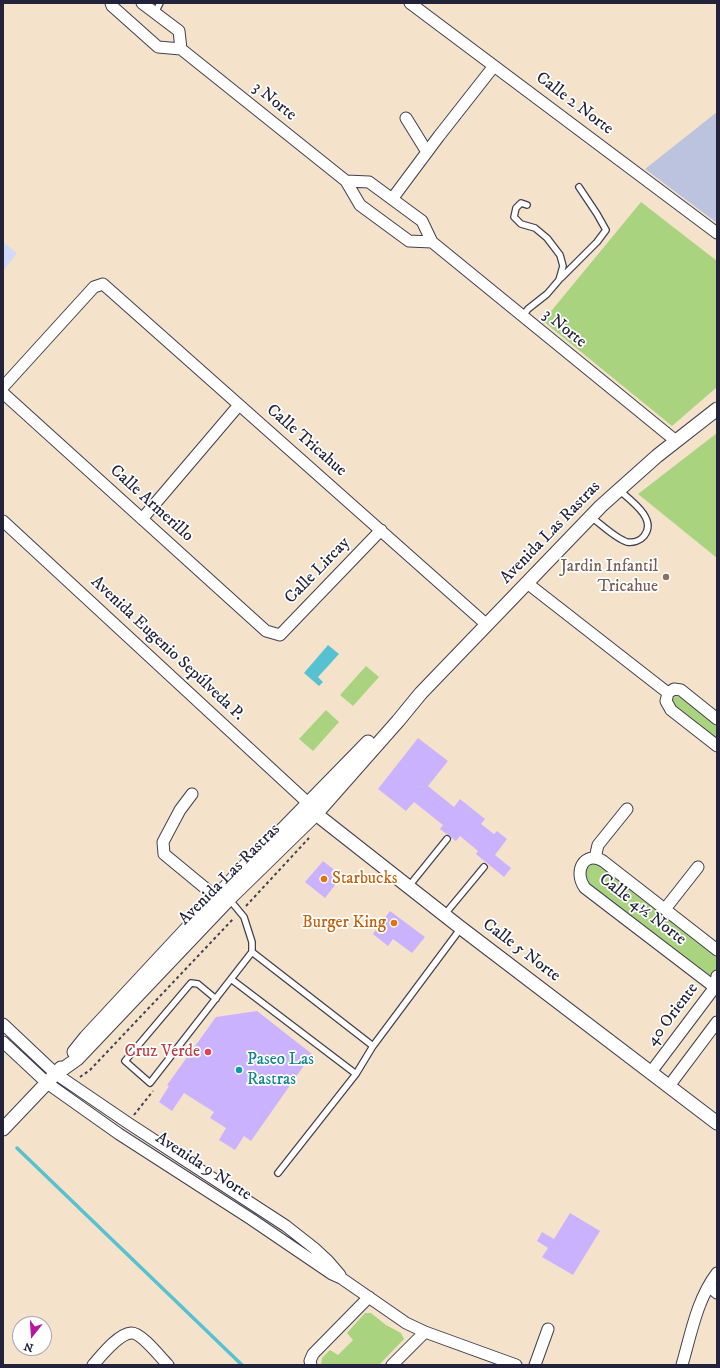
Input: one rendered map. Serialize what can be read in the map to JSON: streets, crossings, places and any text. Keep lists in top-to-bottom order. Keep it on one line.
{"streets":{"street":["3 Norte","Calle 2 Norte","Calle Tricahue","Calle Armerillo","Avenida Las Rastras","Calle Lircay","Avenida Eugenio Sepúlveda P.","Calle 4½ Norte","Calle 5 Norte","40 Oriente","Avenida 9 Norte"]},"crossings":[["3 Norte","Avenida Las Rastras"],["Calle Tricahue","Avenida Las Rastras"],["Calle Tricahue","Calle Lircay"],["Calle Armerillo","Calle Lircay"],["Avenida Las Rastras","Avenida Eugenio Sepúlveda P."],["Avenida Las Rastras","Calle 5 Norte"],["Avenida Las Rastras","Avenida 9 Norte"],["Avenida Eugenio Sepúlveda P.","Calle 5 Norte"],["Calle 4½ Norte","40 Oriente"],["Calle 5 Norte","40 Oriente"]],"places":["Jardin Infantil Tricahue","Starbucks","Burger King","Cruz Verde","Paseo Las Rastras"],"north":"bottom"}
